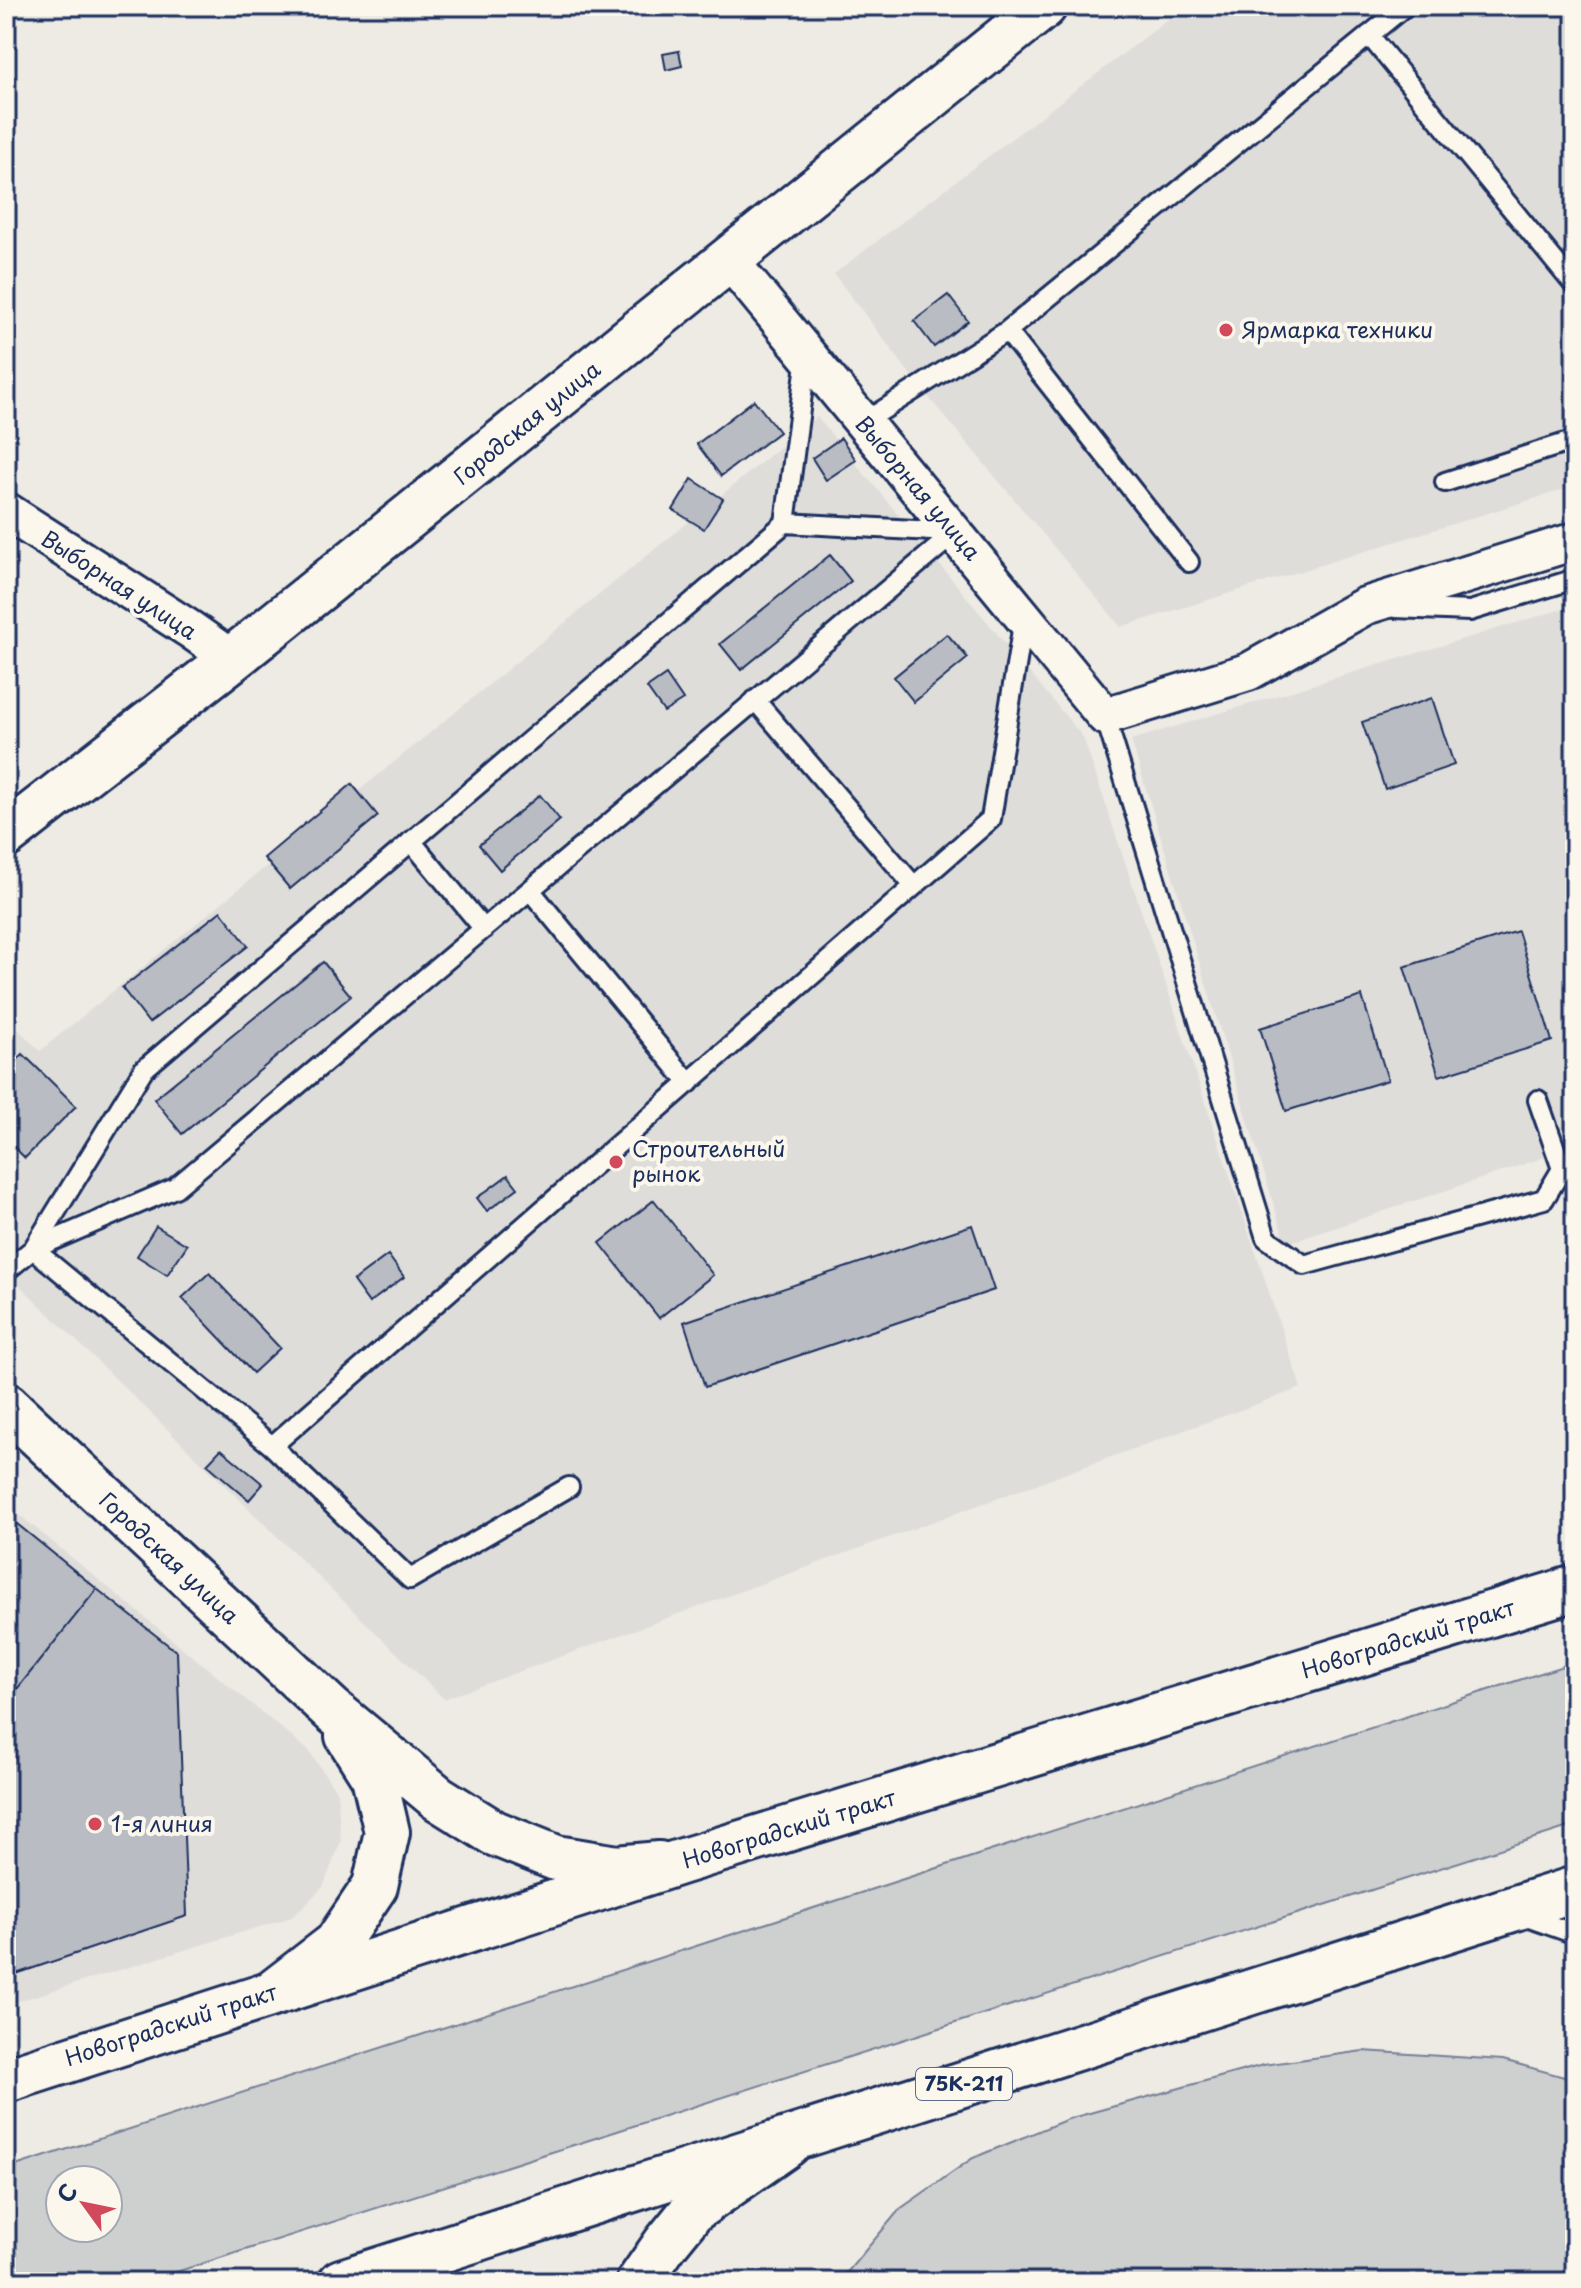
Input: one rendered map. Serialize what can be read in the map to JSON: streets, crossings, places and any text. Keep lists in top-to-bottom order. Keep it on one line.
{"streets":{"main road":["Городская улица","Новоградский тракт","75К-211"],"street":["Выборная улица"]},"crossings":[["Городская улица","Выборная улица"]],"places":["Ярмарка техники","Строительный рынок","1-я линия"],"north":"top left"}
